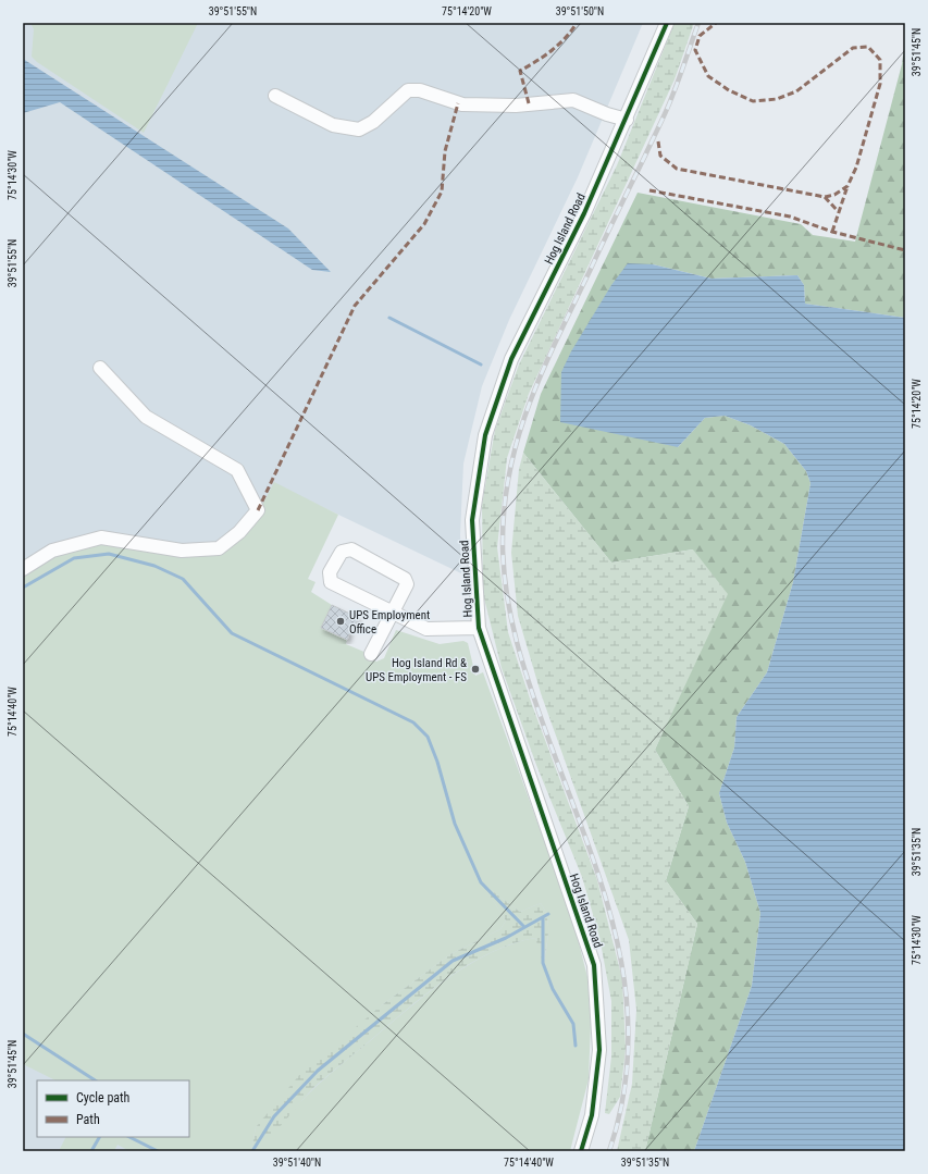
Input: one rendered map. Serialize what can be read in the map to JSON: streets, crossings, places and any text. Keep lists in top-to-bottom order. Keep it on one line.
{"streets":{"street":["Hog Island Road"]},"places":["UPS Employment Office","Hog Island Rd & UPS Employment - FS"],"legend":["Cycle path","Path"],"coordinates":["39°51'55\"N","75°14'20\"W","39°51'50\"N","39°51'45\"N","75°14'30\"W","75°14'40\"W","39°51'35\"N","39°51'40\"N"]}
